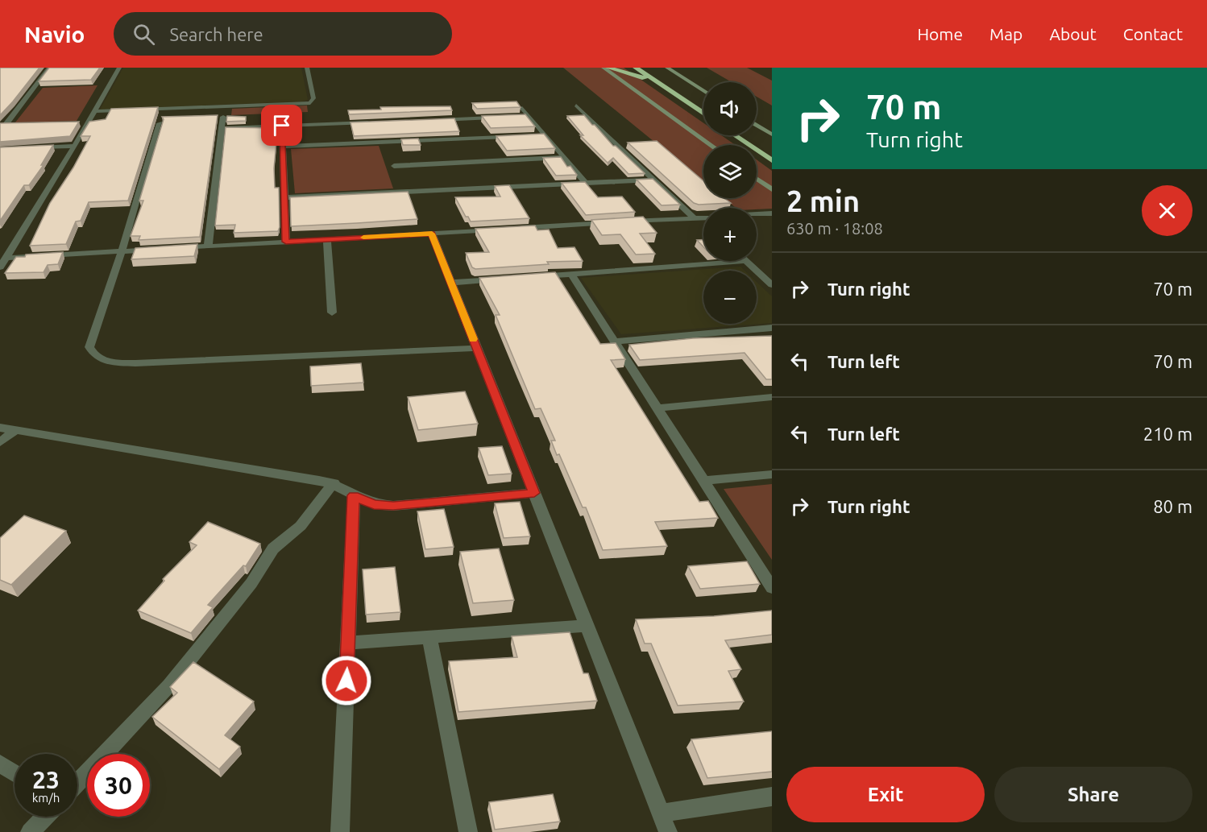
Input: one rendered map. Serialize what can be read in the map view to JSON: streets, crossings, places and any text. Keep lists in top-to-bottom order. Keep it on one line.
{"page":{"header":"Navio","search":"Search here","nav":["Home","Map","About","Contact"],"turn":["70 m","Turn right"],"map_buttons":["+","−"],"heading":["2 min","630 m · 18:08"],"list":[{"name":"Turn right","value":"70 m"},{"name":"Turn left","value":"70 m"},{"name":"Turn left","value":"210 m"},{"name":"Turn right","value":"80 m"}],"speed":"23 km/h","limit":"30","buttons":["Exit","Share"]}}
